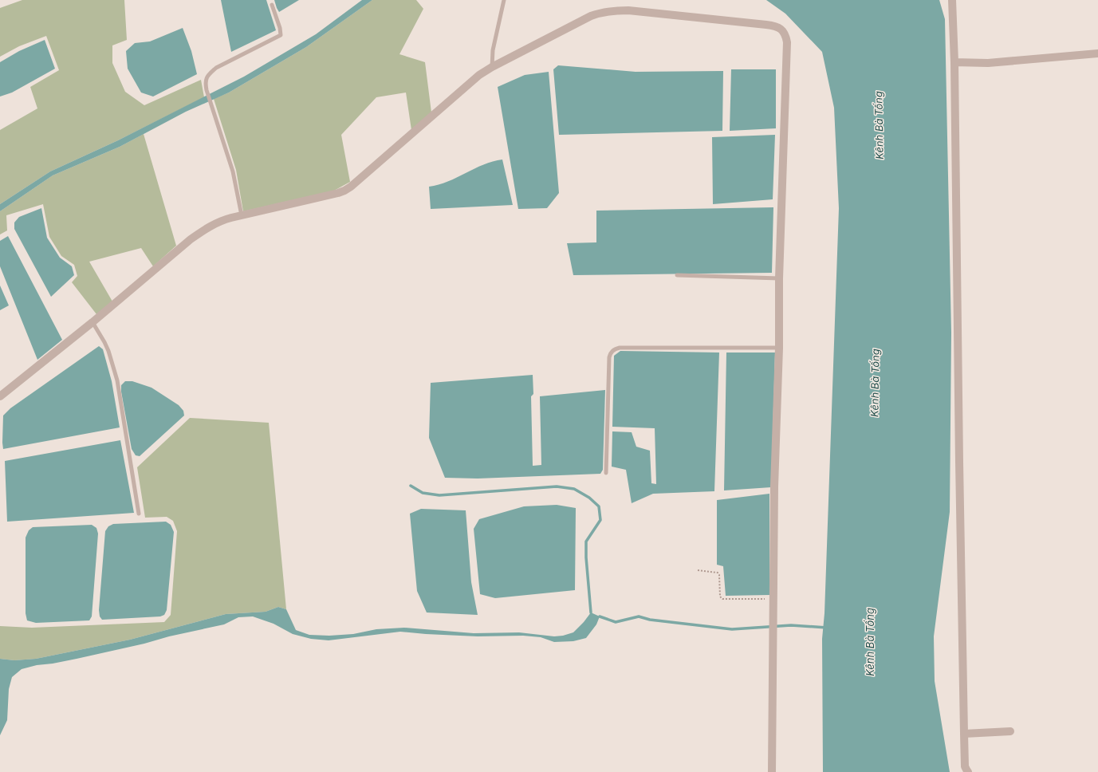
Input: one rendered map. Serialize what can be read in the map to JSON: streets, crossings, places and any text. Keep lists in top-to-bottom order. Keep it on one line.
{"water":["Kênh Bà Tống"]}
